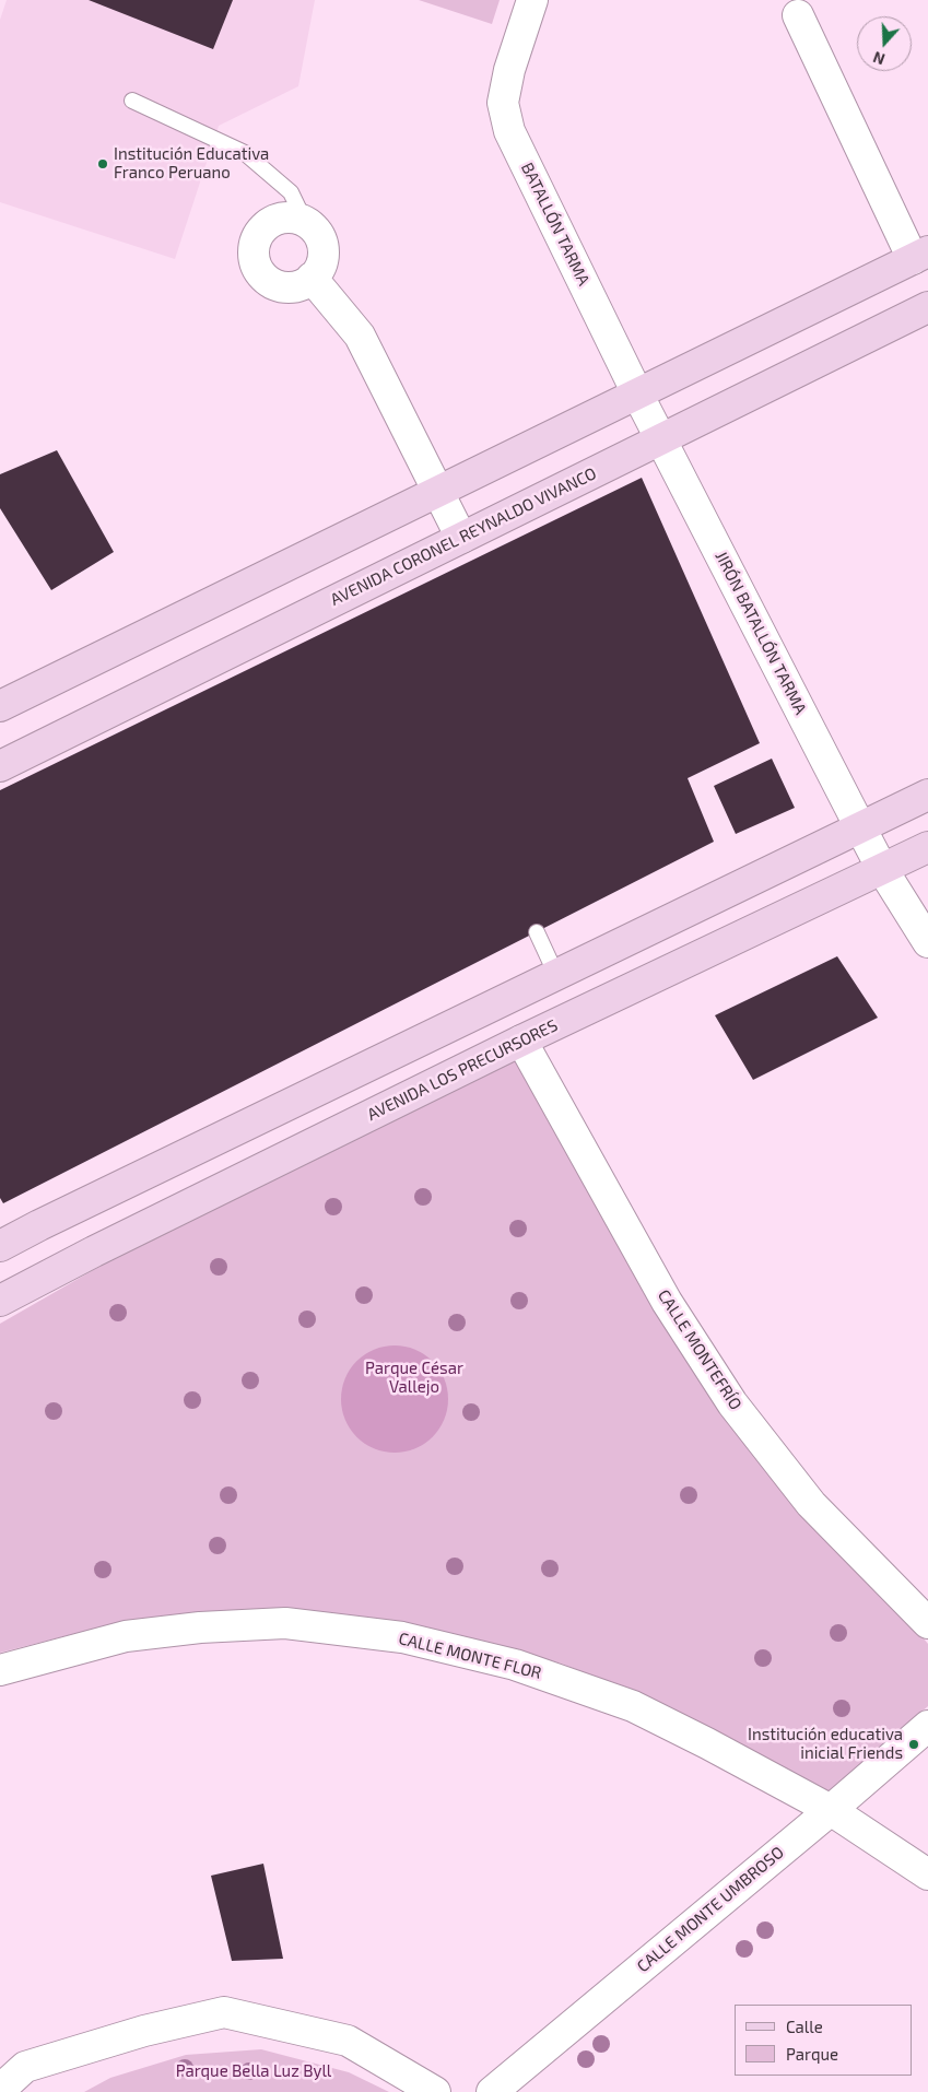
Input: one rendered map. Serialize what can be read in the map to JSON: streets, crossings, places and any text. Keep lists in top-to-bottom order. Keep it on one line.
{"streets":{"street":["BATALLÓN TARMA","AVENIDA CORONEL REYNALDO VIVANCO","JIRÓN BATALLÓN TARMA","AVENIDA LOS PRECURSORES","CALLE MONTEFRÍO","CALLE MONTE FLOR","CALLE MONTE UMBROSO"]},"crossings":[["BATALLÓN TARMA","AVENIDA CORONEL REYNALDO VIVANCO"],["BATALLÓN TARMA","JIRÓN BATALLÓN TARMA"],["AVENIDA CORONEL REYNALDO VIVANCO","JIRÓN BATALLÓN TARMA"],["AVENIDA LOS PRECURSORES","CALLE MONTEFRÍO"],["CALLE MONTE FLOR","CALLE MONTE UMBROSO"]],"parks":["Parque César Vallejo","Parque Bella Luz Byll"],"places":["Institución Educativa Franco Peruano","Institución educativa inicial Friends"],"legend":["Calle","Parque"],"north":"bottom"}
